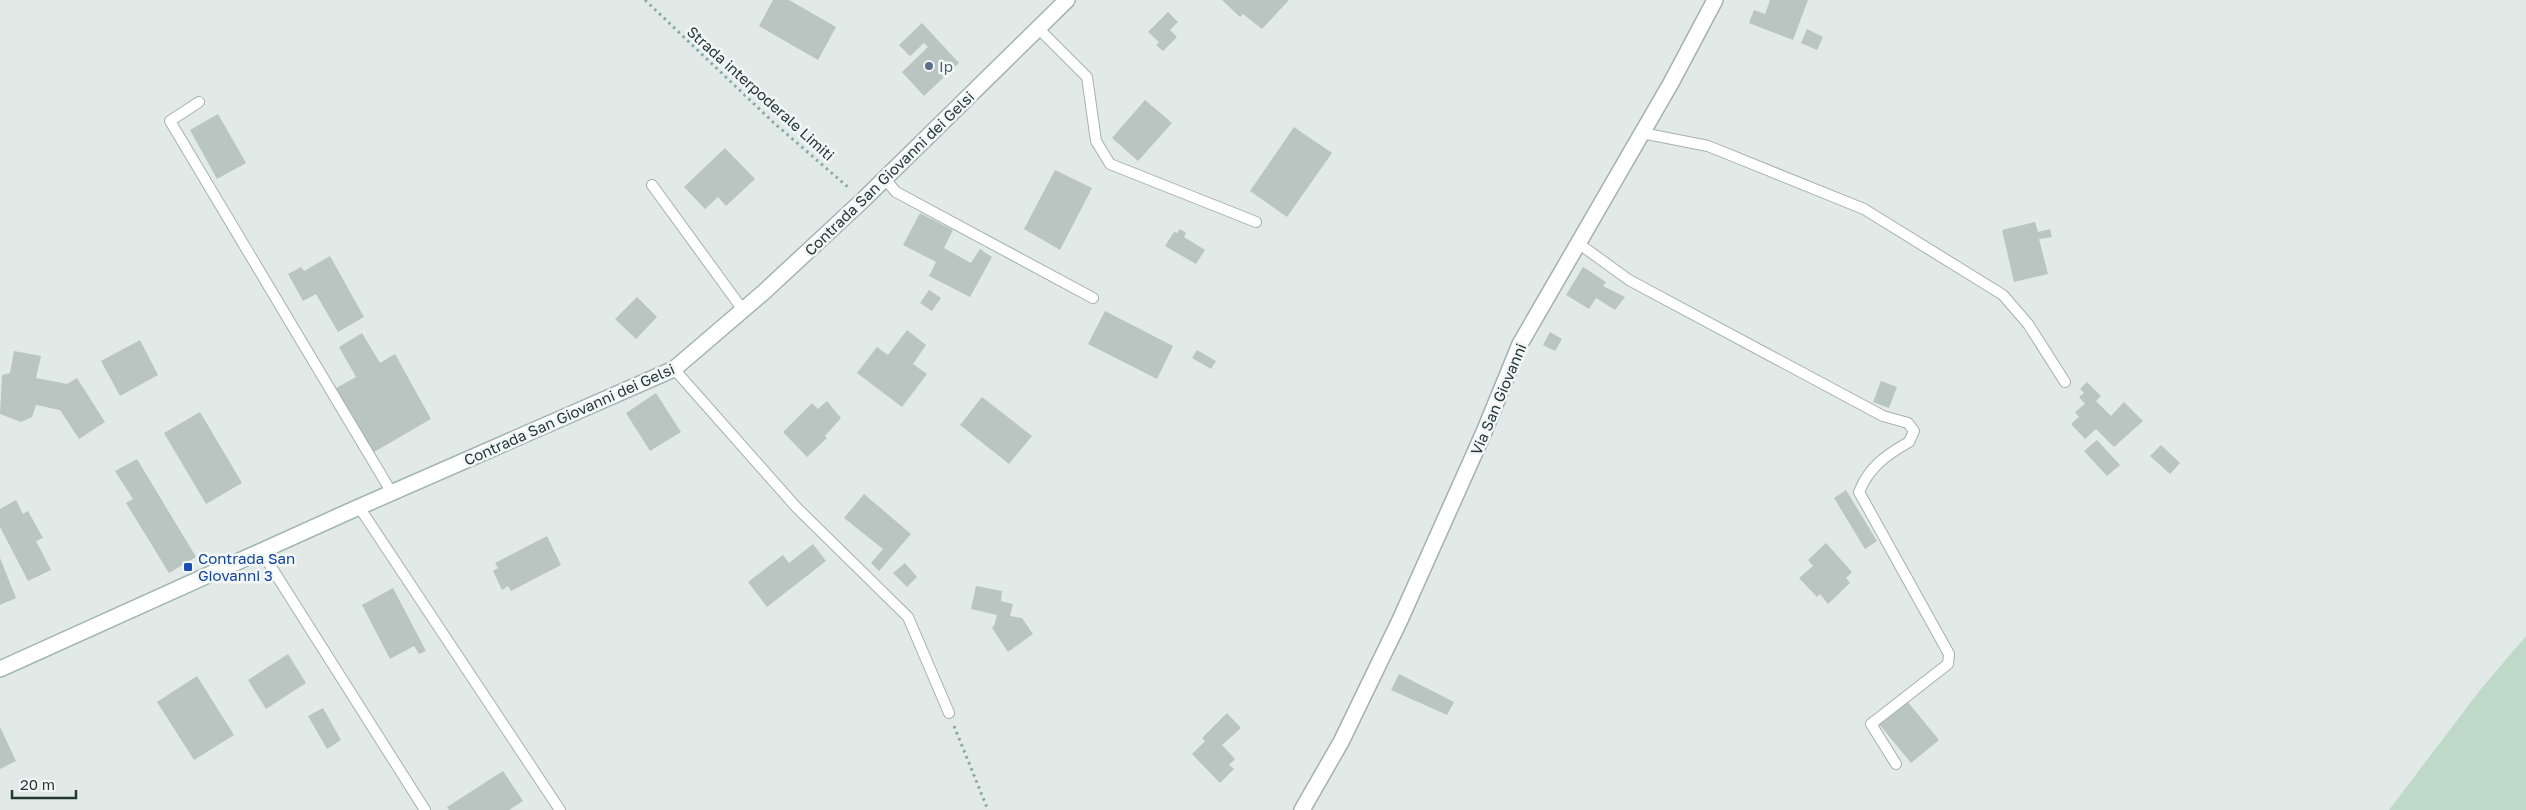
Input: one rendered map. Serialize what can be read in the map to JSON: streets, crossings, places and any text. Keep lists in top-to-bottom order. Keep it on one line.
{"streets":{"main road":["Contrada San Giovanni dei Gelsi","Via San Giovanni"],"path":["Strada interpoderale Limiti"]},"crossings":[["Strada interpoderale Limiti","Contrada San Giovanni dei Gelsi"]],"places":{"other":["Ip"],"transit":["Contrada San Giovanni 3"]},"scale_bar":"20 m"}
